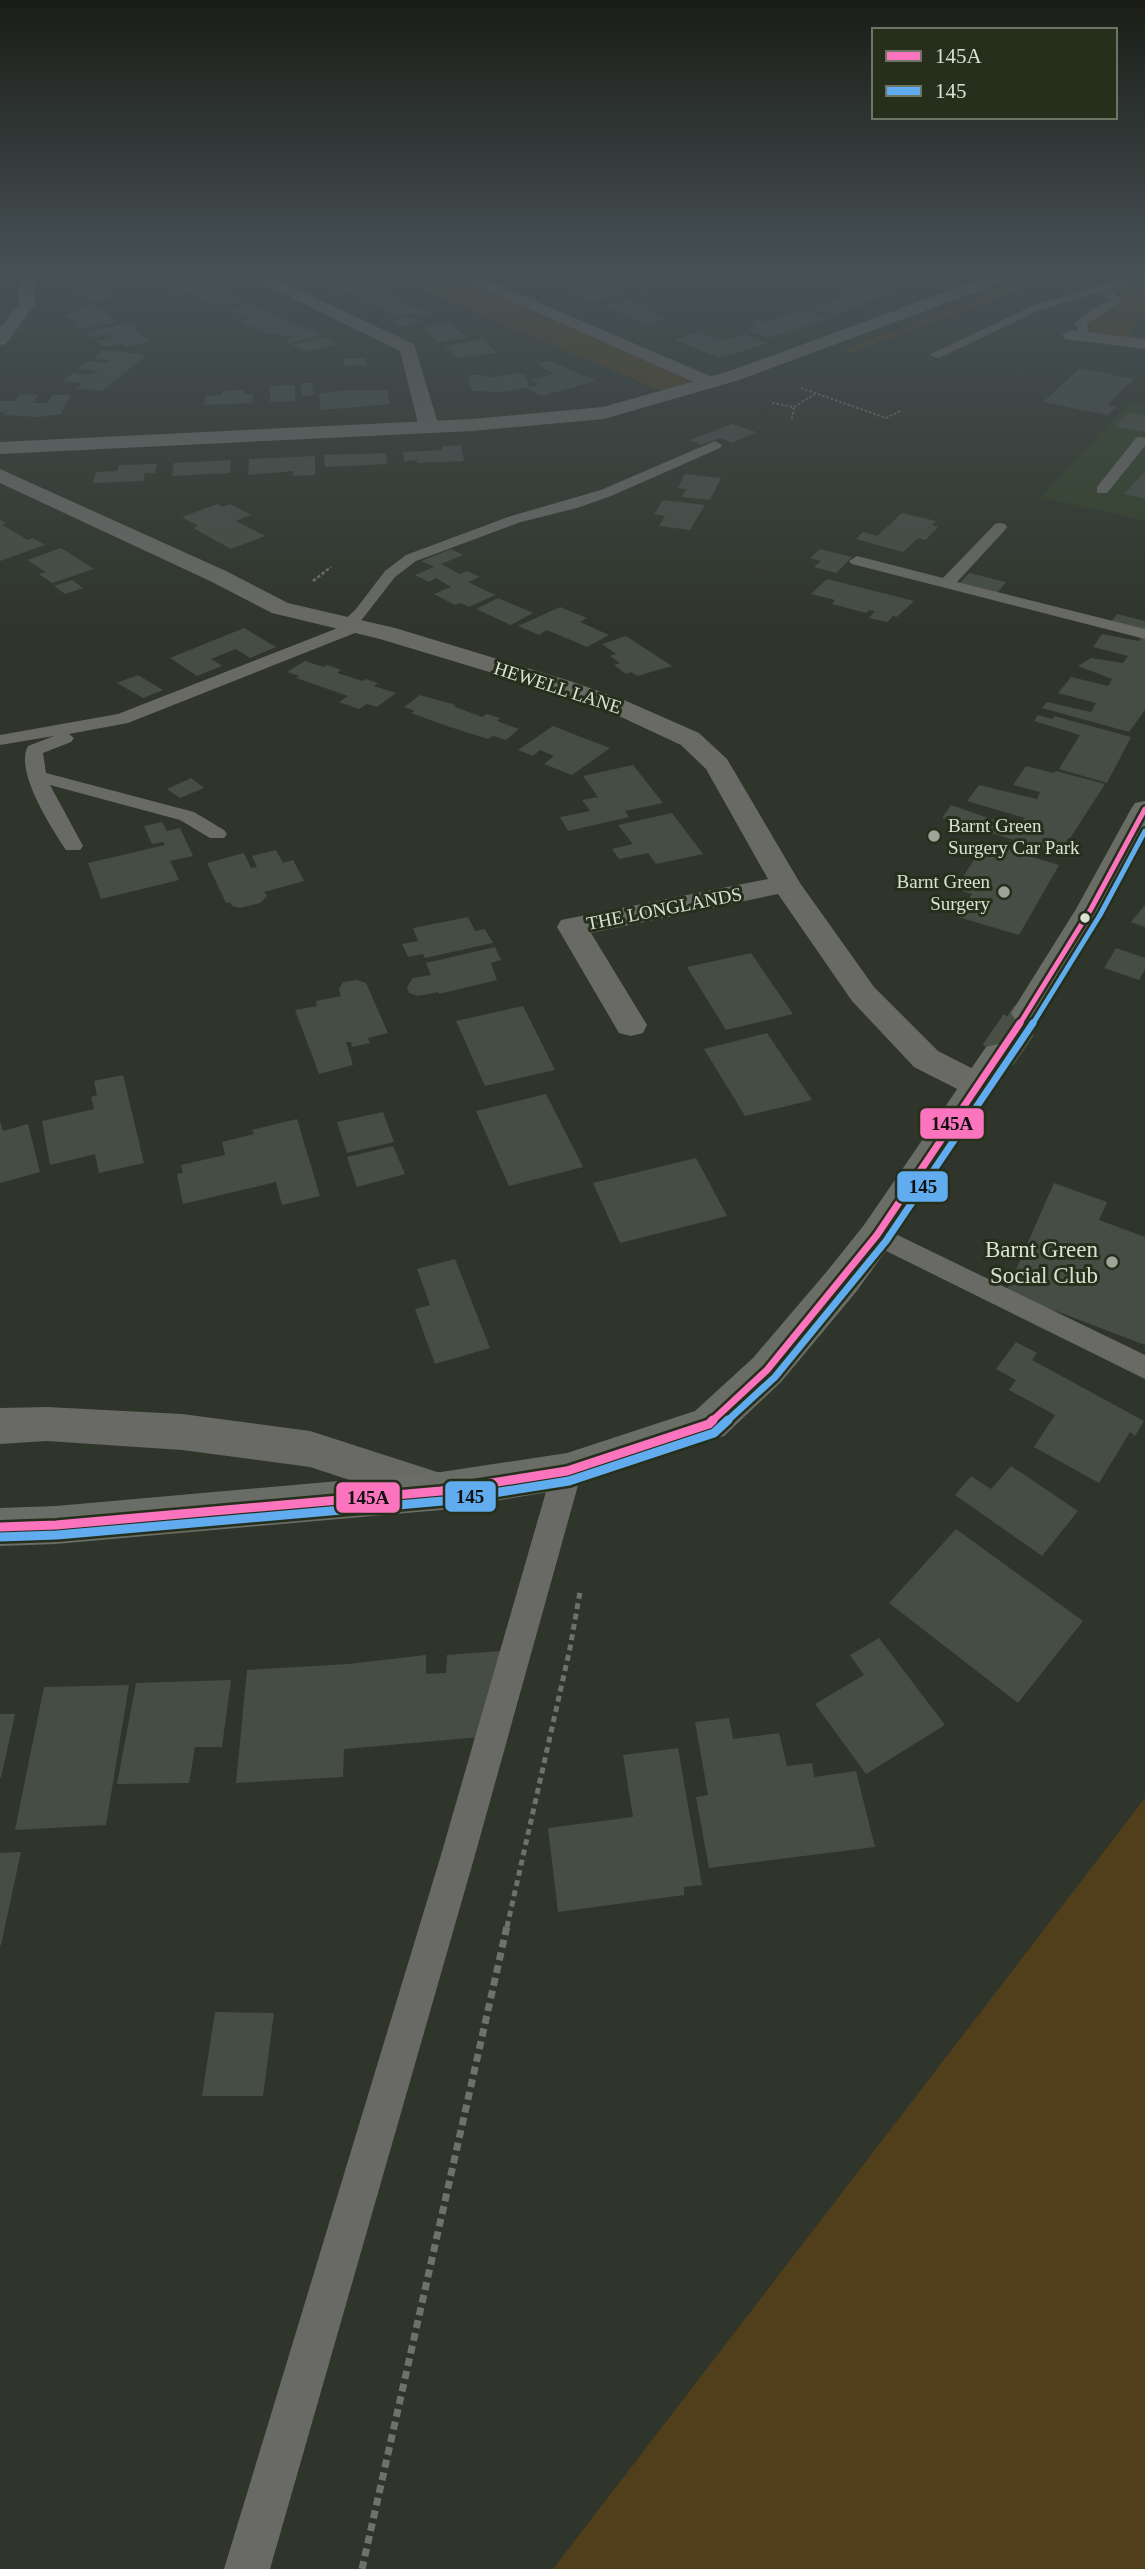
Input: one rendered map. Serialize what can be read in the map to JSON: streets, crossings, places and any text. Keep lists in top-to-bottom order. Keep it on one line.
{"streets":{"street":["HEWELL LANE","THE LONGLANDS"]},"crossings":[["HEWELL LANE","THE LONGLANDS"]],"places":["Barnt Green Surgery Car Park","Barnt Green Surgery","Barnt Green Social Club"],"lines":["transit line 145A","transit line 145"],"legend":["145A","145"]}
